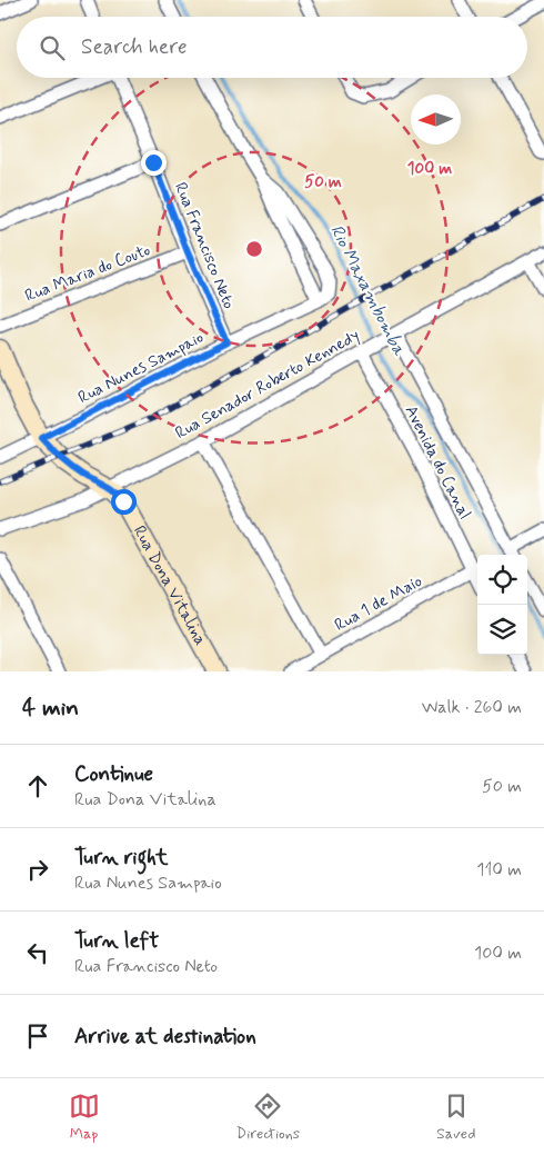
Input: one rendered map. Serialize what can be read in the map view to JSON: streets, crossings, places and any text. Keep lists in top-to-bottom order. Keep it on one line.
{"streets":{"street":["Rua Francisco Neto","Rua Maria do Couto","Rua Nunes Sampaio","Rua Senador Roberto Kennedy","Avenida do Canal","Rua Dona Vitalina","Rua 1 de Maio"]},"crossings":[["Rua Francisco Neto","Rua Maria do Couto"],["Rua Francisco Neto","Rua Nunes Sampaio"],["Rua Nunes Sampaio","Rua Dona Vitalina"],["Rua Senador Roberto Kennedy","Avenida do Canal"],["Rua Senador Roberto Kennedy","Rua Dona Vitalina"],["Avenida do Canal","Rua 1 de Maio"]],"water":["Rio Maxambomba"],"north":"left","page":{"search":"Search here","heading":["4 min","Walk · 260 m"],"list":[["Continue","Rua Dona Vitalina","50 m"],["Turn right","Rua Nunes Sampaio","110 m"],["Turn left","Rua Francisco Neto","100 m"],"Arrive at destination"],"nav":["Map","Directions","Saved"]},"rings":["100 m","50 m"]}
